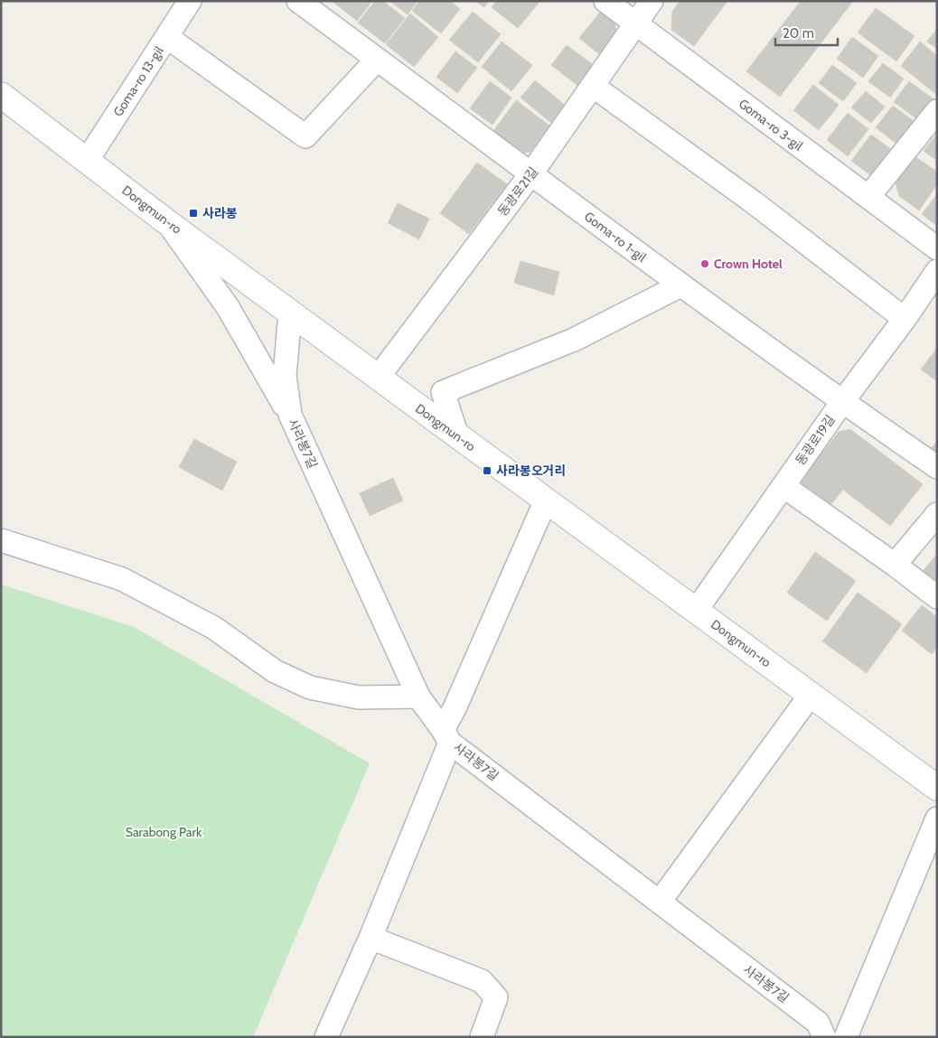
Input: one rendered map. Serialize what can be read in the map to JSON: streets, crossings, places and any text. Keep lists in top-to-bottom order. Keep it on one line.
{"streets":{"main road":["Dongmun-ro"],"street":["Goma-ro 13-gil","Goma-ro 3-gil","동광로21길","Goma-ro 1-gil","동광로19길","사라봉7길"]},"crossings":[["Goma-ro 13-gil","Dongmun-ro"],["Goma-ro 3-gil","동광로21길"],["동광로21길","Dongmun-ro"],["동광로21길","Goma-ro 1-gil"],["Dongmun-ro","동광로19길"],["Dongmun-ro","사라봉7길"],["Goma-ro 1-gil","동광로19길"]],"parks":["Sarabong Park"],"places":{"transit":["사라봉","사라봉오거리"],"other":["Crown Hotel"]},"scale_bar":"20 m"}
